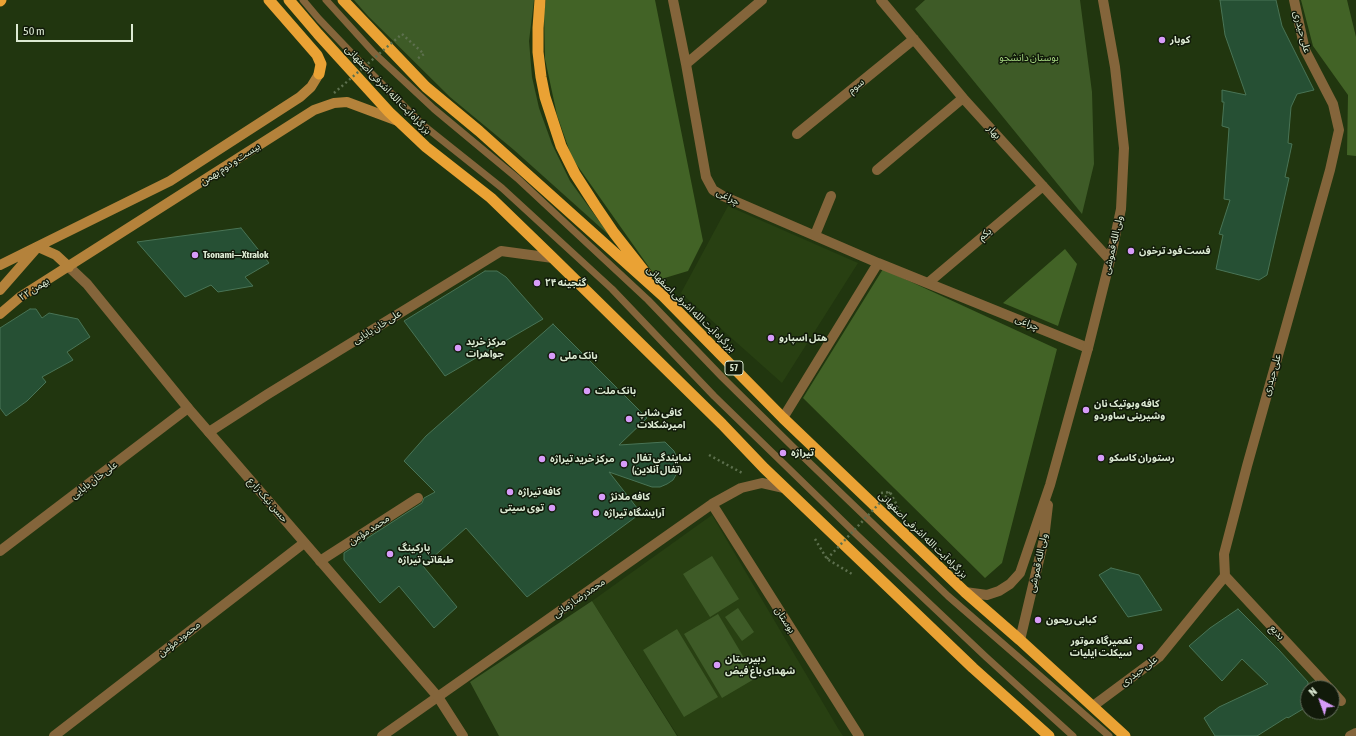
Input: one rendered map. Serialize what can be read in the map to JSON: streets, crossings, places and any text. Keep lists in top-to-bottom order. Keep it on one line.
{"streets":{"highway":["بزرگراه آیت الله اشرفی اصفهانی","57"],"main road":["بیست و دوم بهمن","۲۲ بهمن"],"street":["علی حیدری","سوم","بهار","چراغی","یکم","ولی الله قموشی","علی خان بابایی","حسن نیک زارع","محمد مؤمن","محمدرضا زمانی","بوستان","بدیع","محمود مؤمن"]},"crossings":[["علی حیدری","بزرگراه آیت الله اشرفی اصفهانی"],["علی حیدری","بدیع"],["سوم","بهار"],["بزرگراه آیت الله اشرفی اصفهانی","بیست و دوم بهمن"],["بزرگراه آیت الله اشرفی اصفهانی","ولی الله قموشی"],["بزرگراه آیت الله اشرفی اصفهانی","علی خان بابایی"],["بزرگراه آیت الله اشرفی اصفهانی","محمدرضا زمانی"],["بهار","یکم"],["بهار","ولی الله قموشی"],["بیست و دوم بهمن","۲۲ بهمن"],["بیست و دوم بهمن","حسن نیک زارع"],["چراغی","یکم"],["چراغی","ولی الله قموشی"],["۲۲ بهمن","حسن نیک زارع"],["علی خان بابایی","حسن نیک زارع"],["حسن نیک زارع","محمد مؤمن"],["حسن نیک زارع","محمدرضا زمانی"],["حسن نیک زارع","محمود مؤمن"],["محمدرضا زمانی","بوستان"]],"parks":["بوستان دانشجو"],"places":["کوبار","فست فود ترخون","Tsonami—Xtralok","گنجینه ۲۴","هتل اسپارو","مرکز خرید جواهرات","بانک ملی","بانک ملت","کافه وبوتیک نان وشیرینی ساوردو","کافی شاپ امیرشکلات","تیراژه","رستوران کاسکو","مرکز خرید تیراژه","نمایندگی تفال (تفال آنلاین)","کافه تیراژه","کافه ملانژ","توی سیتی","آرایشگاه تیراژه","پارکینگ طبقاتی تیراژه","کبابی ریحون","تعمیرگاه موتور سیکلت ایلیات","دبیرستان شهدای باغ فیض"],"scale_bar":"50 m","north":"top left"}
